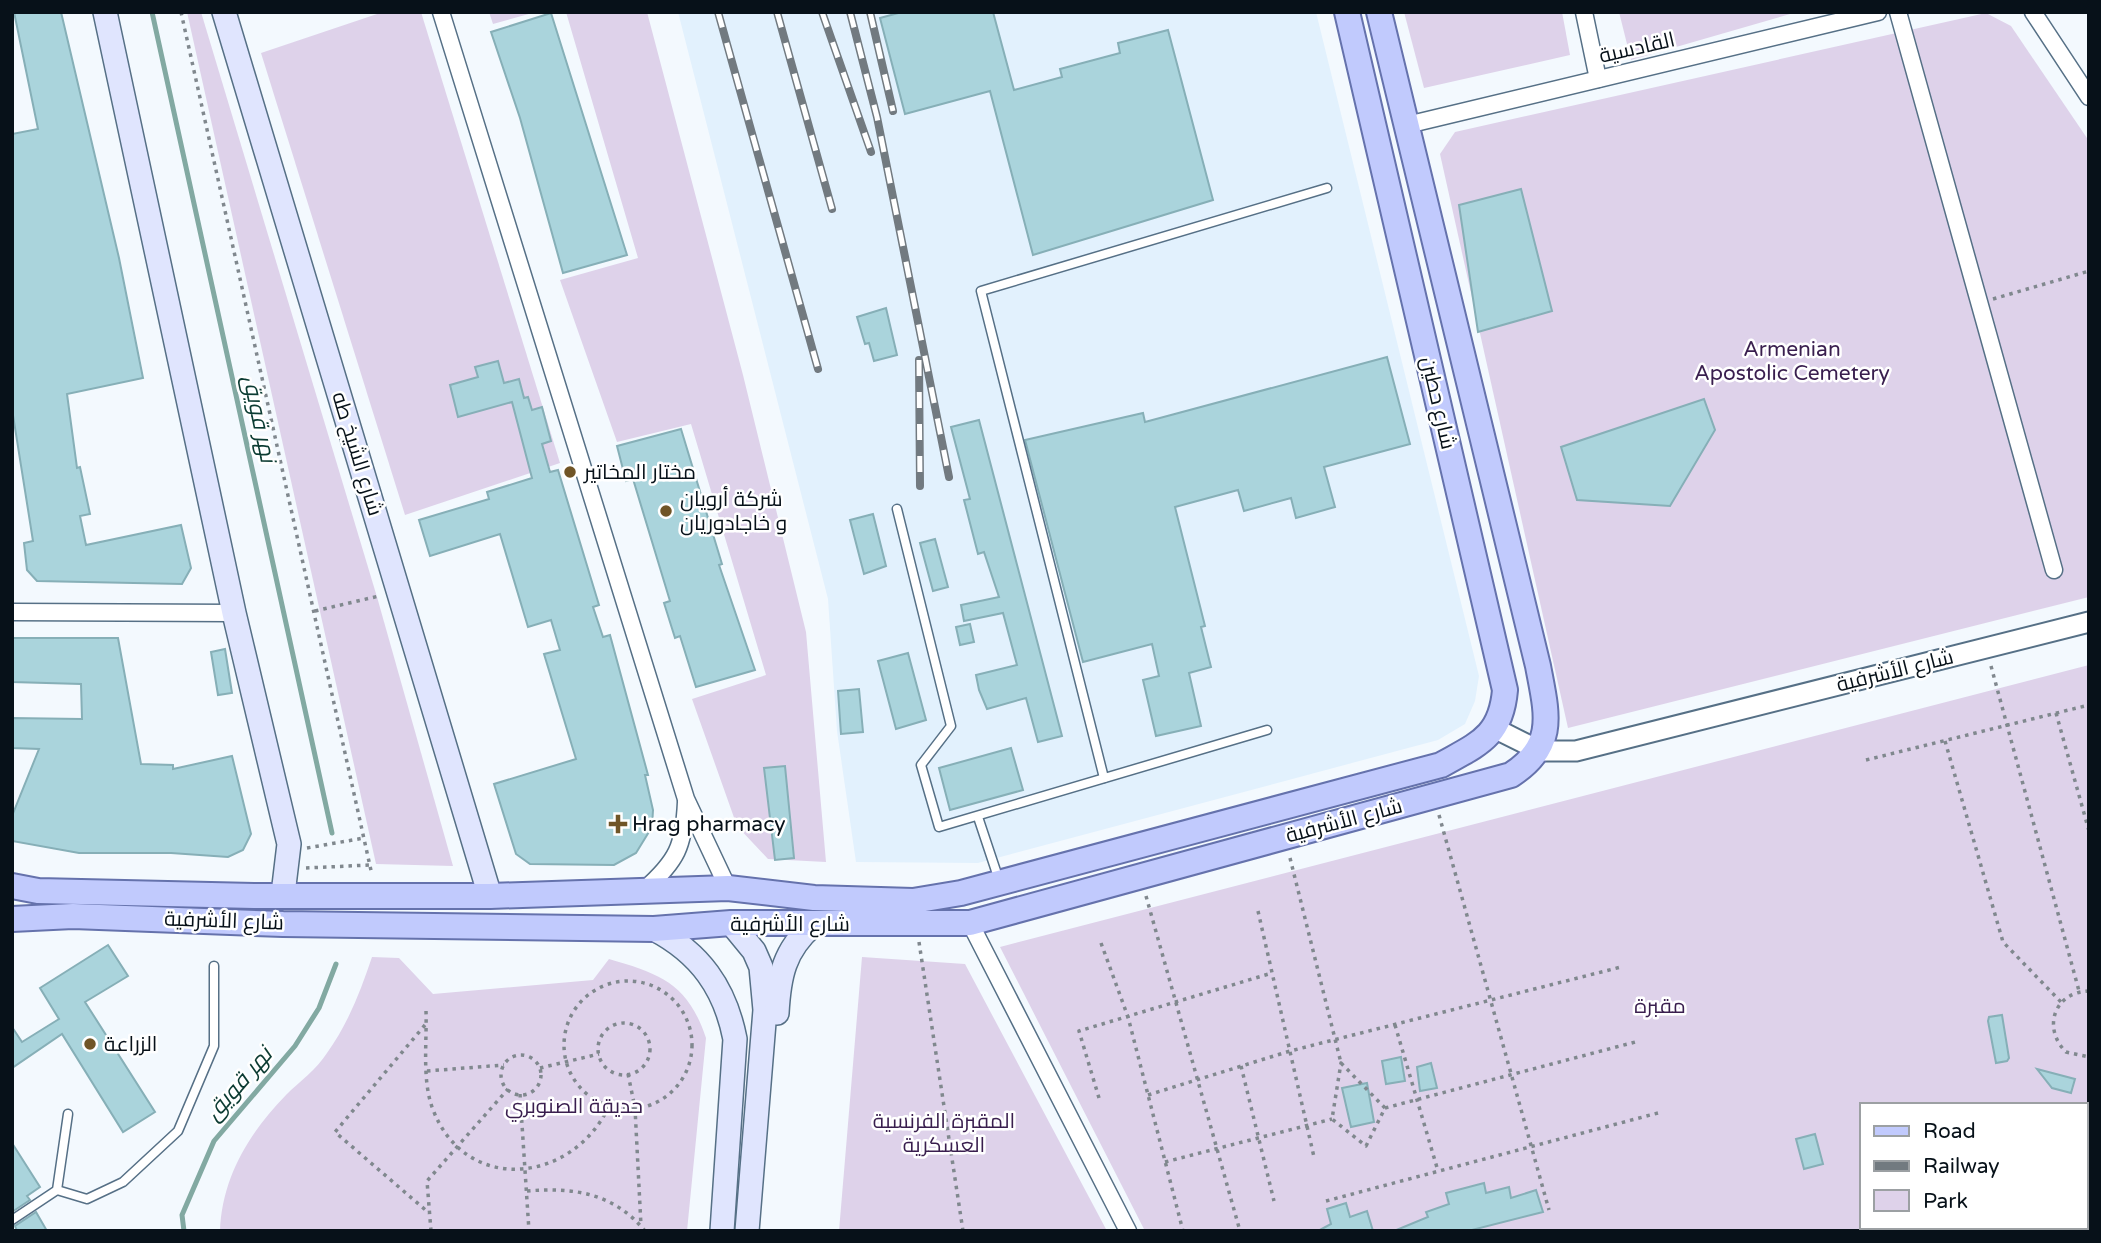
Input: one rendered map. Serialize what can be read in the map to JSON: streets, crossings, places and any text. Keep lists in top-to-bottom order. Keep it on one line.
{"streets":{"main road":["شارع حطين","شارع الشيخ طه","شارع الأشرفية"],"street":["القادسية"]},"crossings":[["القادسية","شارع حطين"],["شارع حطين","شارع الأشرفية"],["شارع الشيخ طه","شارع الأشرفية"]],"water":["نهر قويق"],"parks":["Armenian Apostolic Cemetery","مقبرة","حديقة الصنوبري","المقبرة الفرنسية العسكرية"],"places":{"other":["مختار المخاتير","شركة أرويان و خاجادوريان","الزراعة"],"health":["Hrag pharmacy"]},"legend":["Road","Railway","Park"]}
